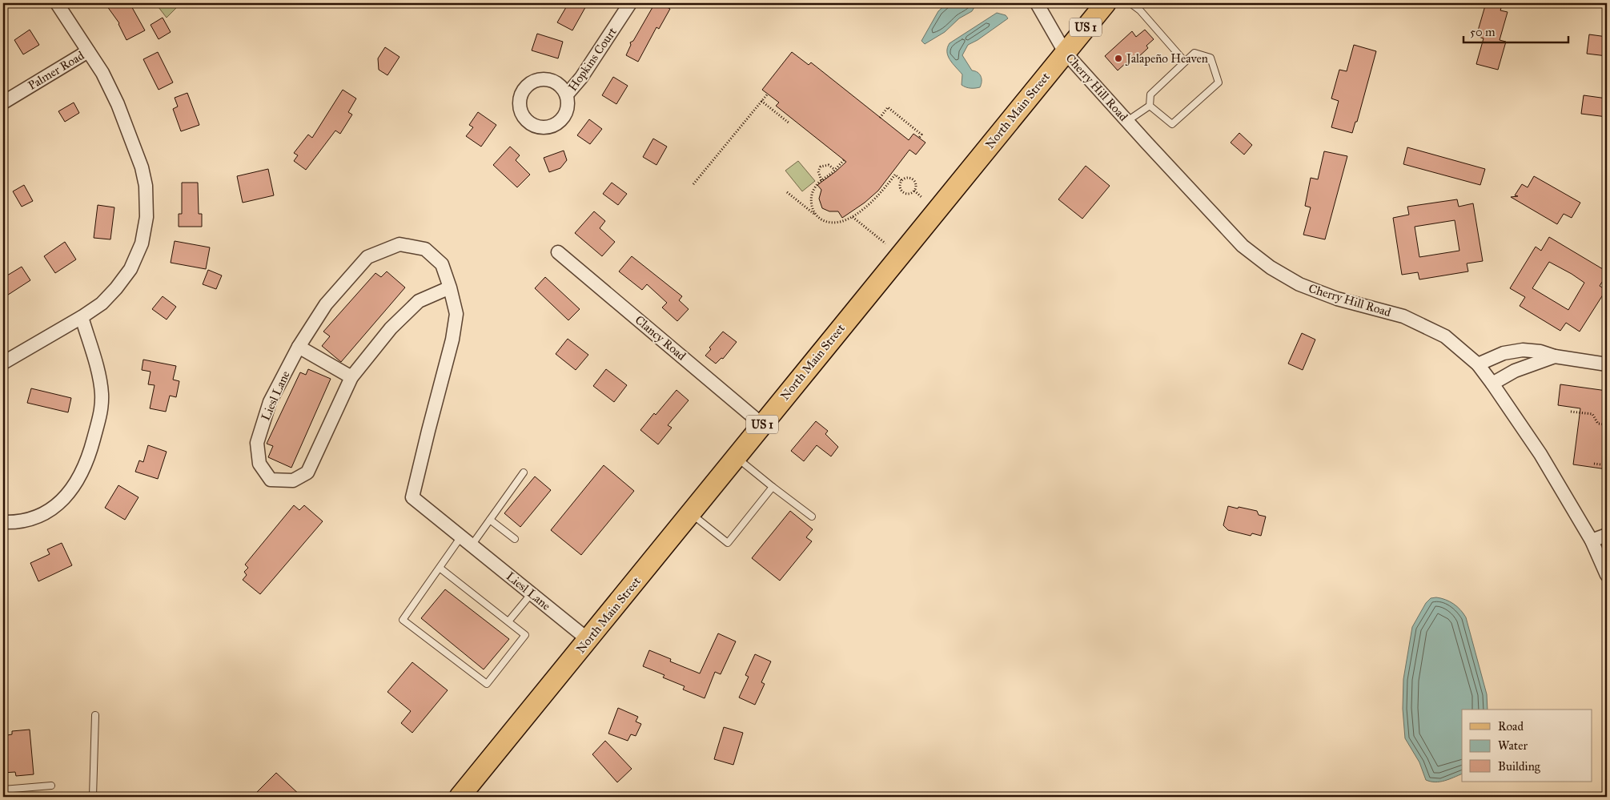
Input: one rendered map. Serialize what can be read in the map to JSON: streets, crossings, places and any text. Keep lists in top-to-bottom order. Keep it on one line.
{"streets":{"main road":["US 1","North Main Street"],"street":["Hopkins Court","Palmer Road","Cherry Hill Road","Clancy Road","Liesl Lane"]},"crossings":[["Cherry Hill Road","North Main Street"],["North Main Street","Clancy Road"],["North Main Street","Liesl Lane"]],"places":["Jalapeño Heaven"],"legend":["Road","Water","Building"],"scale_bar":"50 m"}
